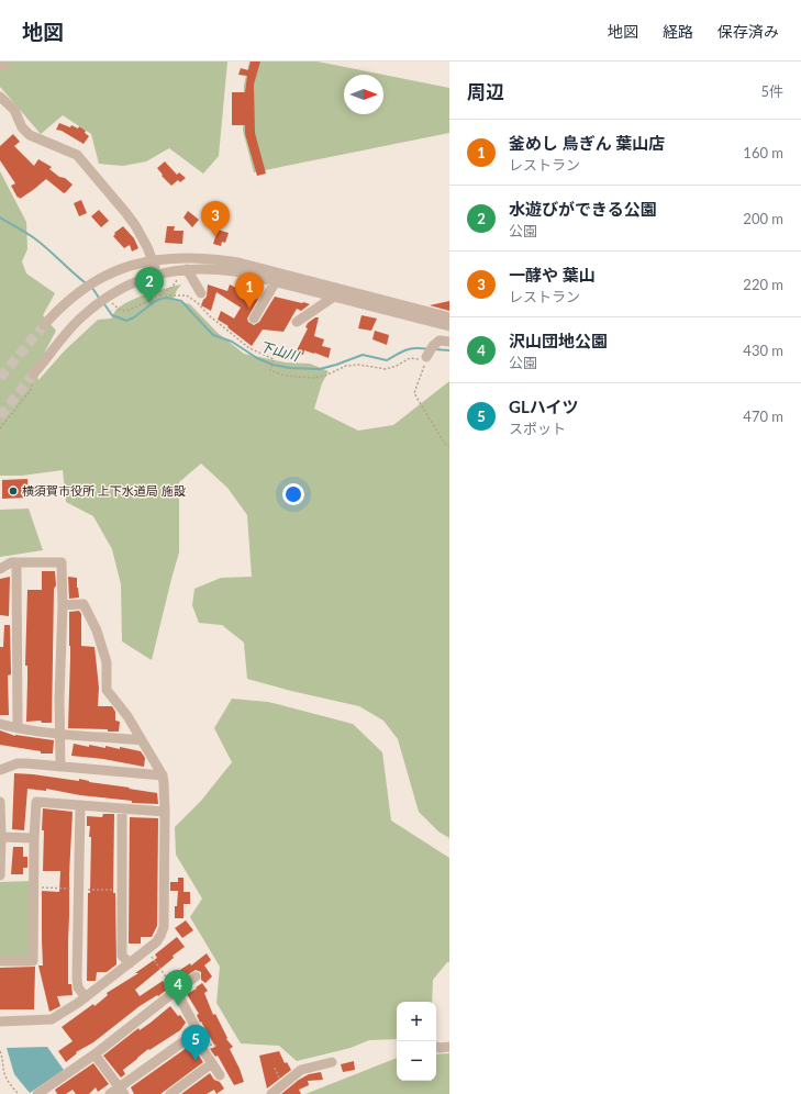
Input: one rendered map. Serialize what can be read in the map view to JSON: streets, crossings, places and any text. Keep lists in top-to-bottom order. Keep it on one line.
{"water":["下山川"],"places":["横須賀市役所 上下水道局 施設"],"north":"right","page":{"header":"地図","nav":["地図","経路","保存済み"],"heading":["周辺","5件"],"list":[{"mark":"1","name":"釜めし 鳥ぎん 葉山店","note":"レストラン","value":"160 m"},{"mark":"2","name":"水遊びができる公園","note":"公園","value":"200 m"},{"mark":"3","name":"一酵や 葉山","note":"レストラン","value":"220 m"},{"mark":"4","name":"沢山団地公園","note":"公園","value":"430 m"},{"mark":"5","name":"GLハイツ","note":"スポット","value":"470 m"}],"pins":["3","2","1","4","5"],"map_buttons":["+","−"]}}
